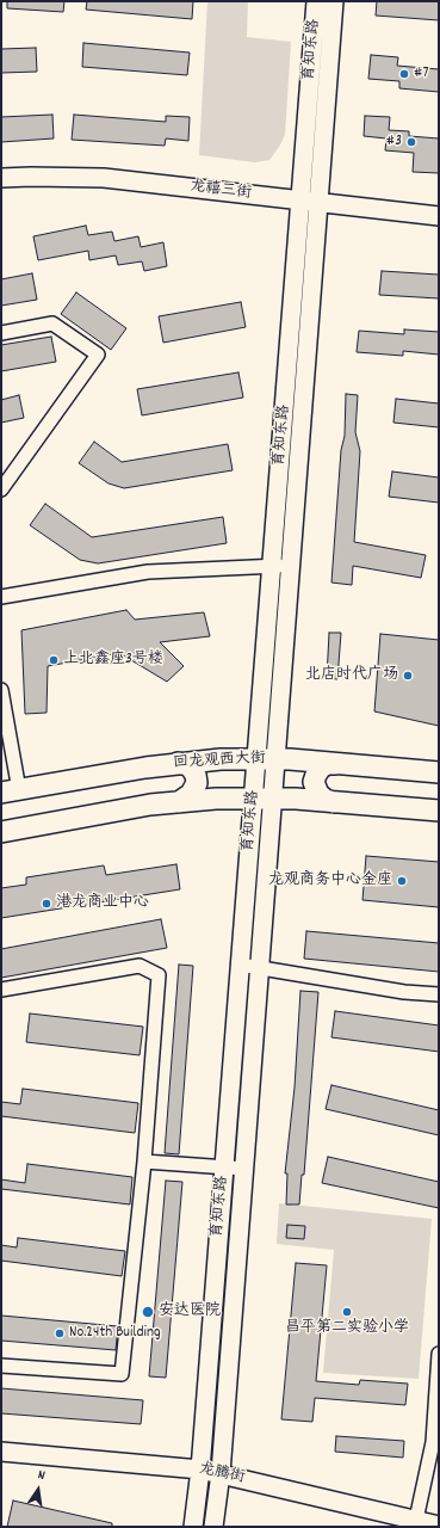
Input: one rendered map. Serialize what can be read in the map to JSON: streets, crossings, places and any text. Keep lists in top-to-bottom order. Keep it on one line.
{"streets":{"main road":["育知东路","龙禧三街","回龙观西大街","龙腾街"]},"crossings":[["育知东路","龙禧三街"],["育知东路","回龙观西大街"],["育知东路","龙腾街"]],"places":["#7","#3","上北鑫座3号楼","北店时代广场","龙观商务中心金座","港龙商业中心","安达医院","昌平第二实验小学","No.24th Building"],"north":"top"}
